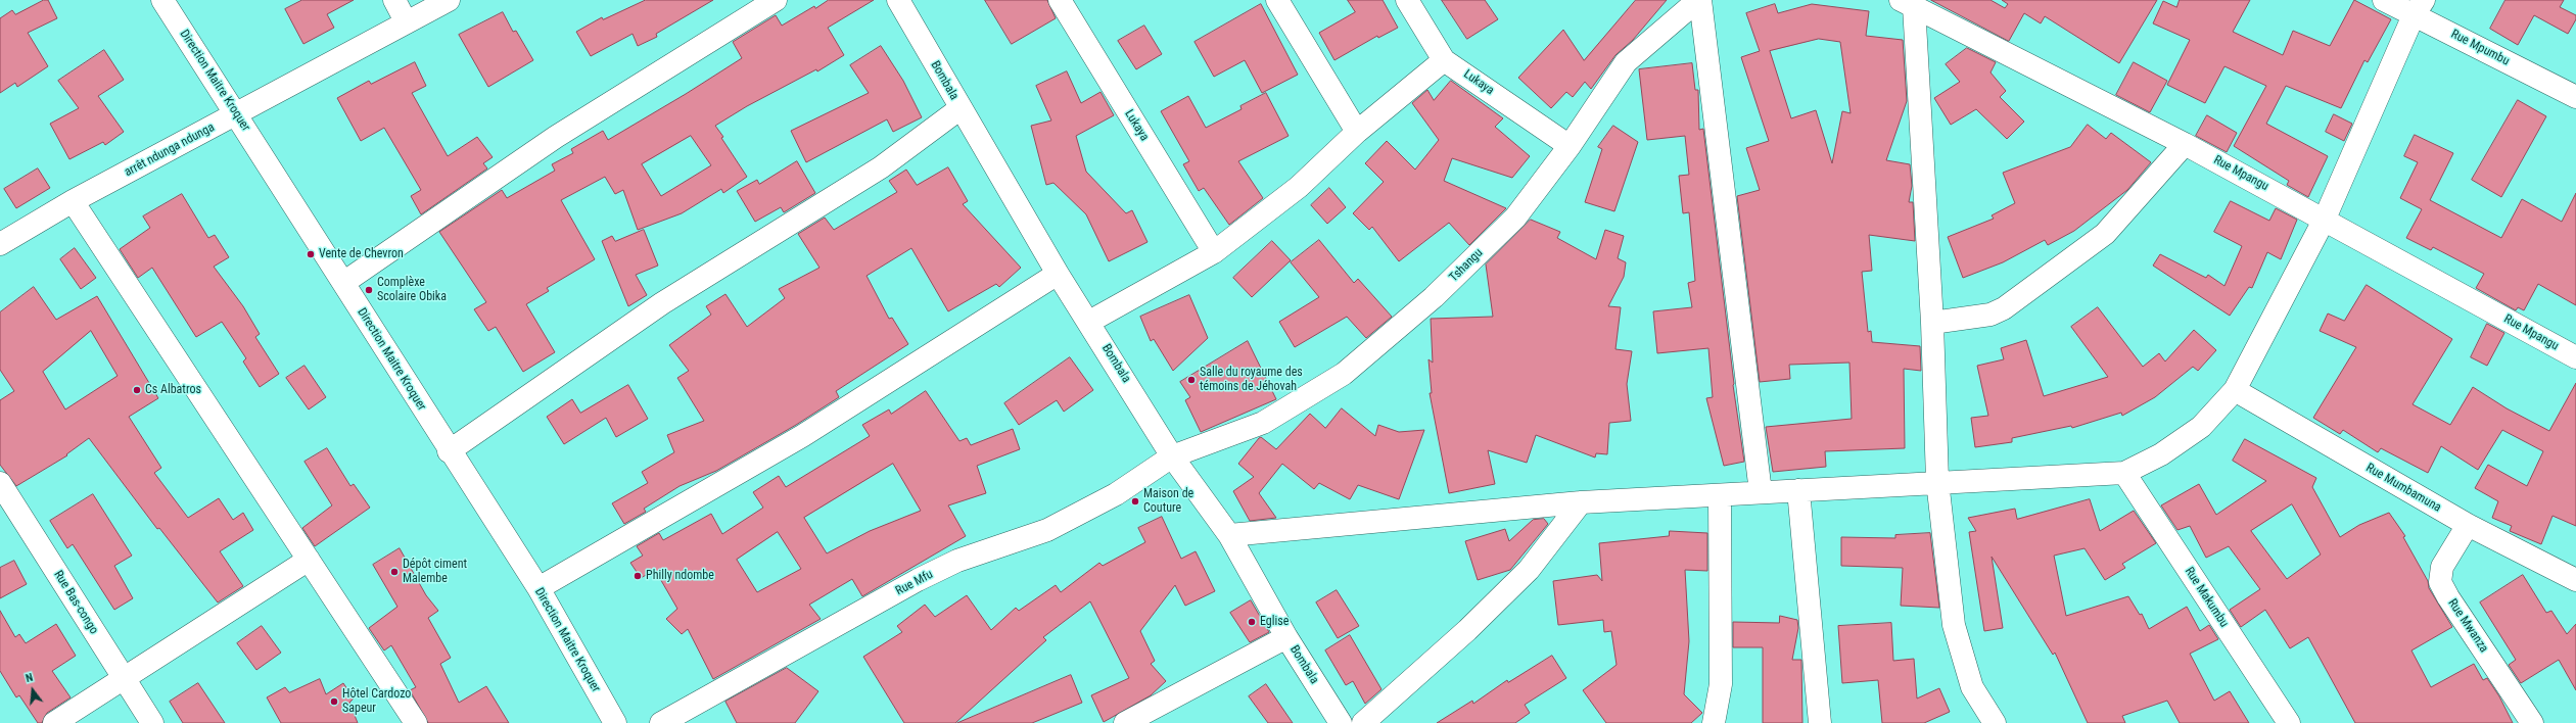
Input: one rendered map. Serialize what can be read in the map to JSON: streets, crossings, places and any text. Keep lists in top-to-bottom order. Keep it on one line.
{"streets":{"street":["Rue Mpumbu","Direction Maitre Kroquer","Bombala","Lukaya","arrêt ndunga ndunga","Rue Mpangu","Tshangu","Rue Mumbamuna","Rue Mfu","Rue Makumbu","Rue Bas-congo","Rue Mwanza"]},"crossings":[["Direction Maitre Kroquer","arrêt ndunga ndunga"],["Bombala","Tshangu"],["Bombala","Rue Mfu"],["Lukaya","Tshangu"],["Tshangu","Rue Mfu"],["Rue Mumbamuna","Rue Mwanza"]],"places":["Vente de Chevron","Complèxe Scolaire Obika","Salle du royaume des témoins de Jéhovah","Cs Albatros","Maison de Couture","Dépôt ciment Malembe","Philly ndombe","Eglise","Hôtel Cardozo Sapeur"],"north":"top"}
